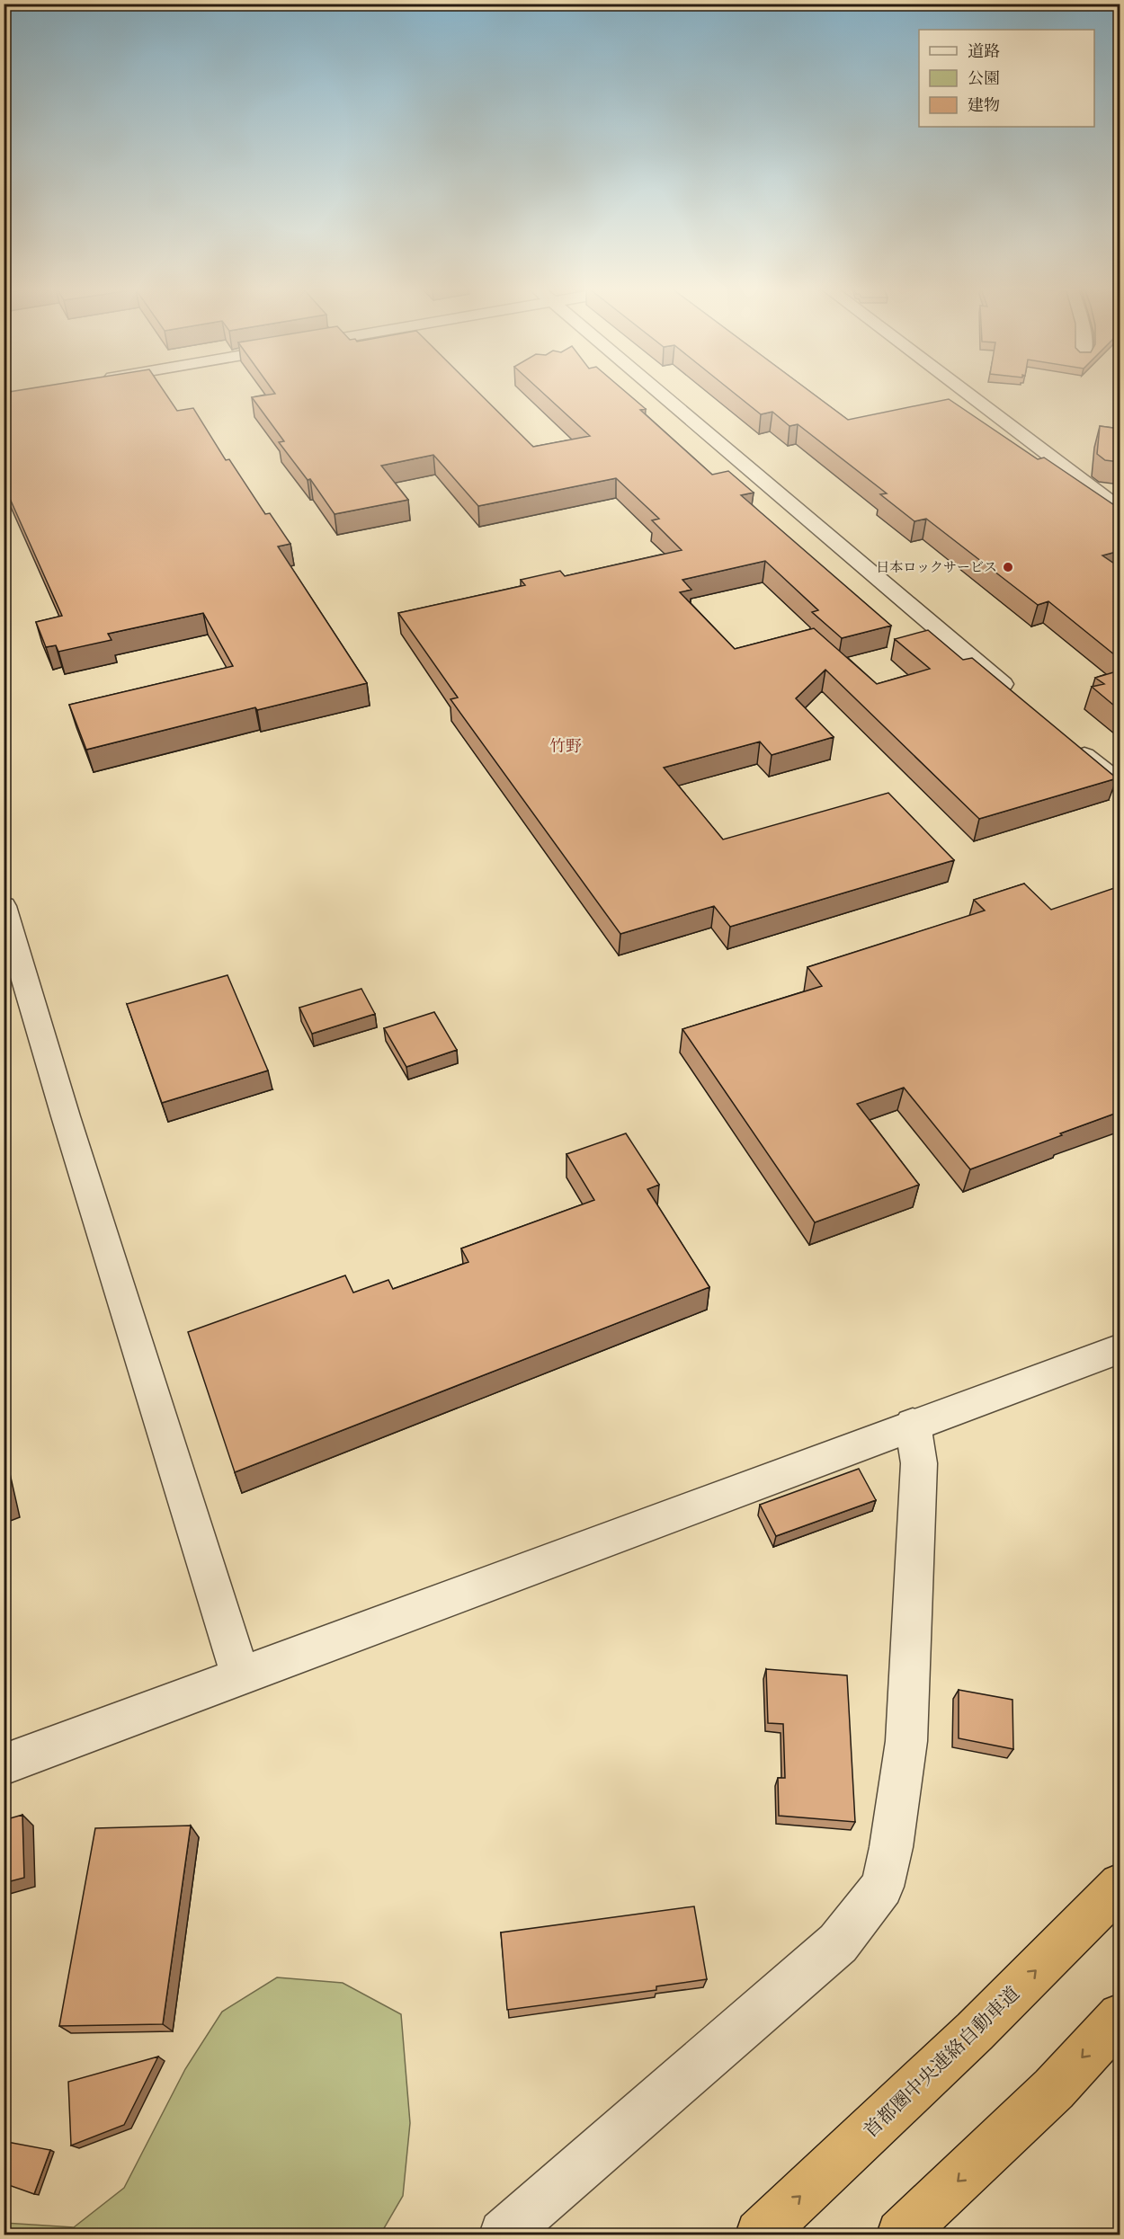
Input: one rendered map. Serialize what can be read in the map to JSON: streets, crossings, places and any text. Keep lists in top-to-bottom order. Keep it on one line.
{"streets":{"highway":["首都圏中央連絡自動車道"]},"districts":["竹野"],"places":["日本ロックサービス"],"legend":["道路","公園","建物"]}
